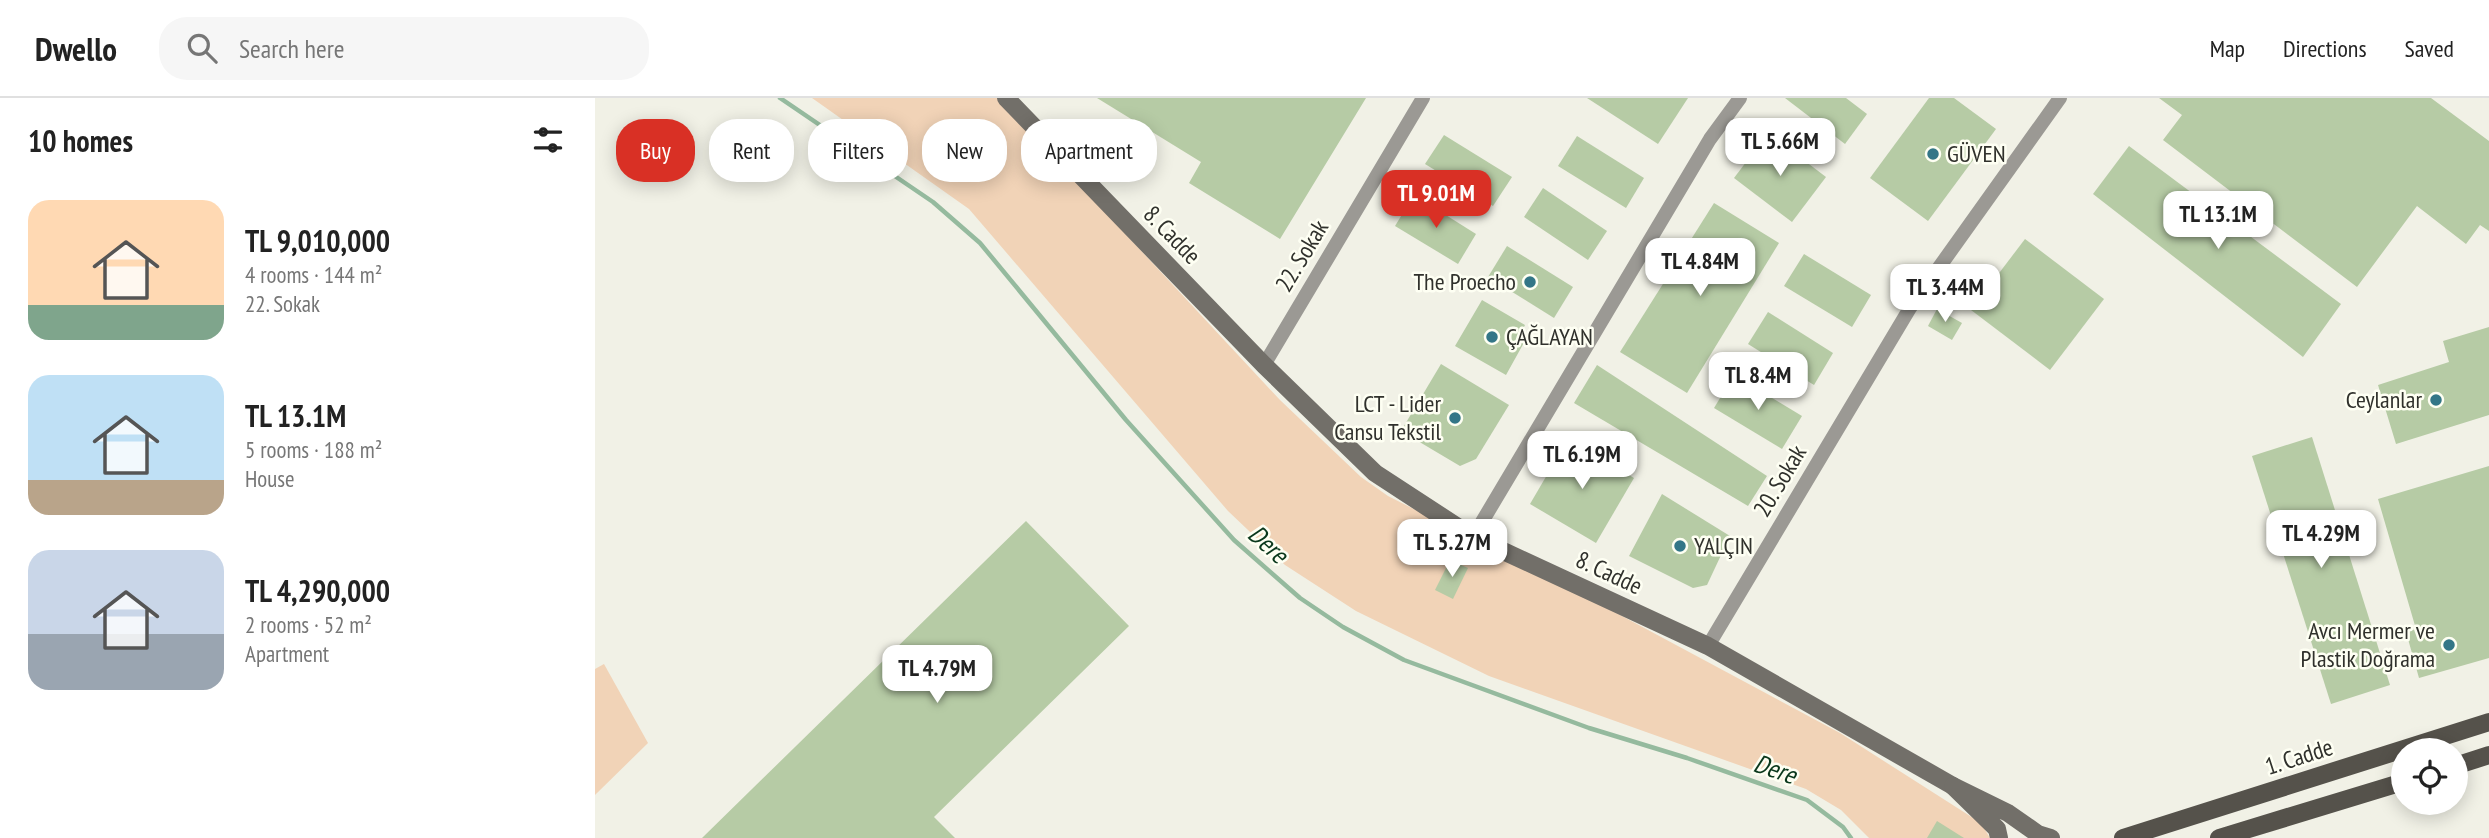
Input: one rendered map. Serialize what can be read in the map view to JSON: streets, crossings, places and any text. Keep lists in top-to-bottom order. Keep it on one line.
{"streets":{"main road":["1. Cadde"],"street":["8. Cadde","22. Sokak","20. Sokak"]},"crossings":[["8. Cadde","22. Sokak"],["8. Cadde","20. Sokak"]],"water":["Dere"],"places":["GÜVEN","The Proecho","ÇAĞLAYAN","Ceylanlar","LCT - Lider Cansu Tekstil","YALÇIN","Avcı Mermer ve Plastik Doğrama"],"page":{"header":"Dwello","search":"Search here","nav":["Map","Directions","Saved"],"heading":"10 homes","price":["TL 5.66M","TL 9.01M","TL 13.1M","TL 4.84M","TL 3.44M","TL 8.4M","TL 6.19M","TL 4.29M","TL 5.27M","TL 4.79M"],"chip":["Buy","Rent","Filters","New","Apartment"],"list":[{"name":"TL 9,010,000","note":"4 rooms · 144 m² · 22. Sokak"},{"name":"TL 13.1M","note":"5 rooms · 188 m² · House"},{"name":"TL 4,290,000","note":"2 rooms · 52 m² · Apartment"}]}}
